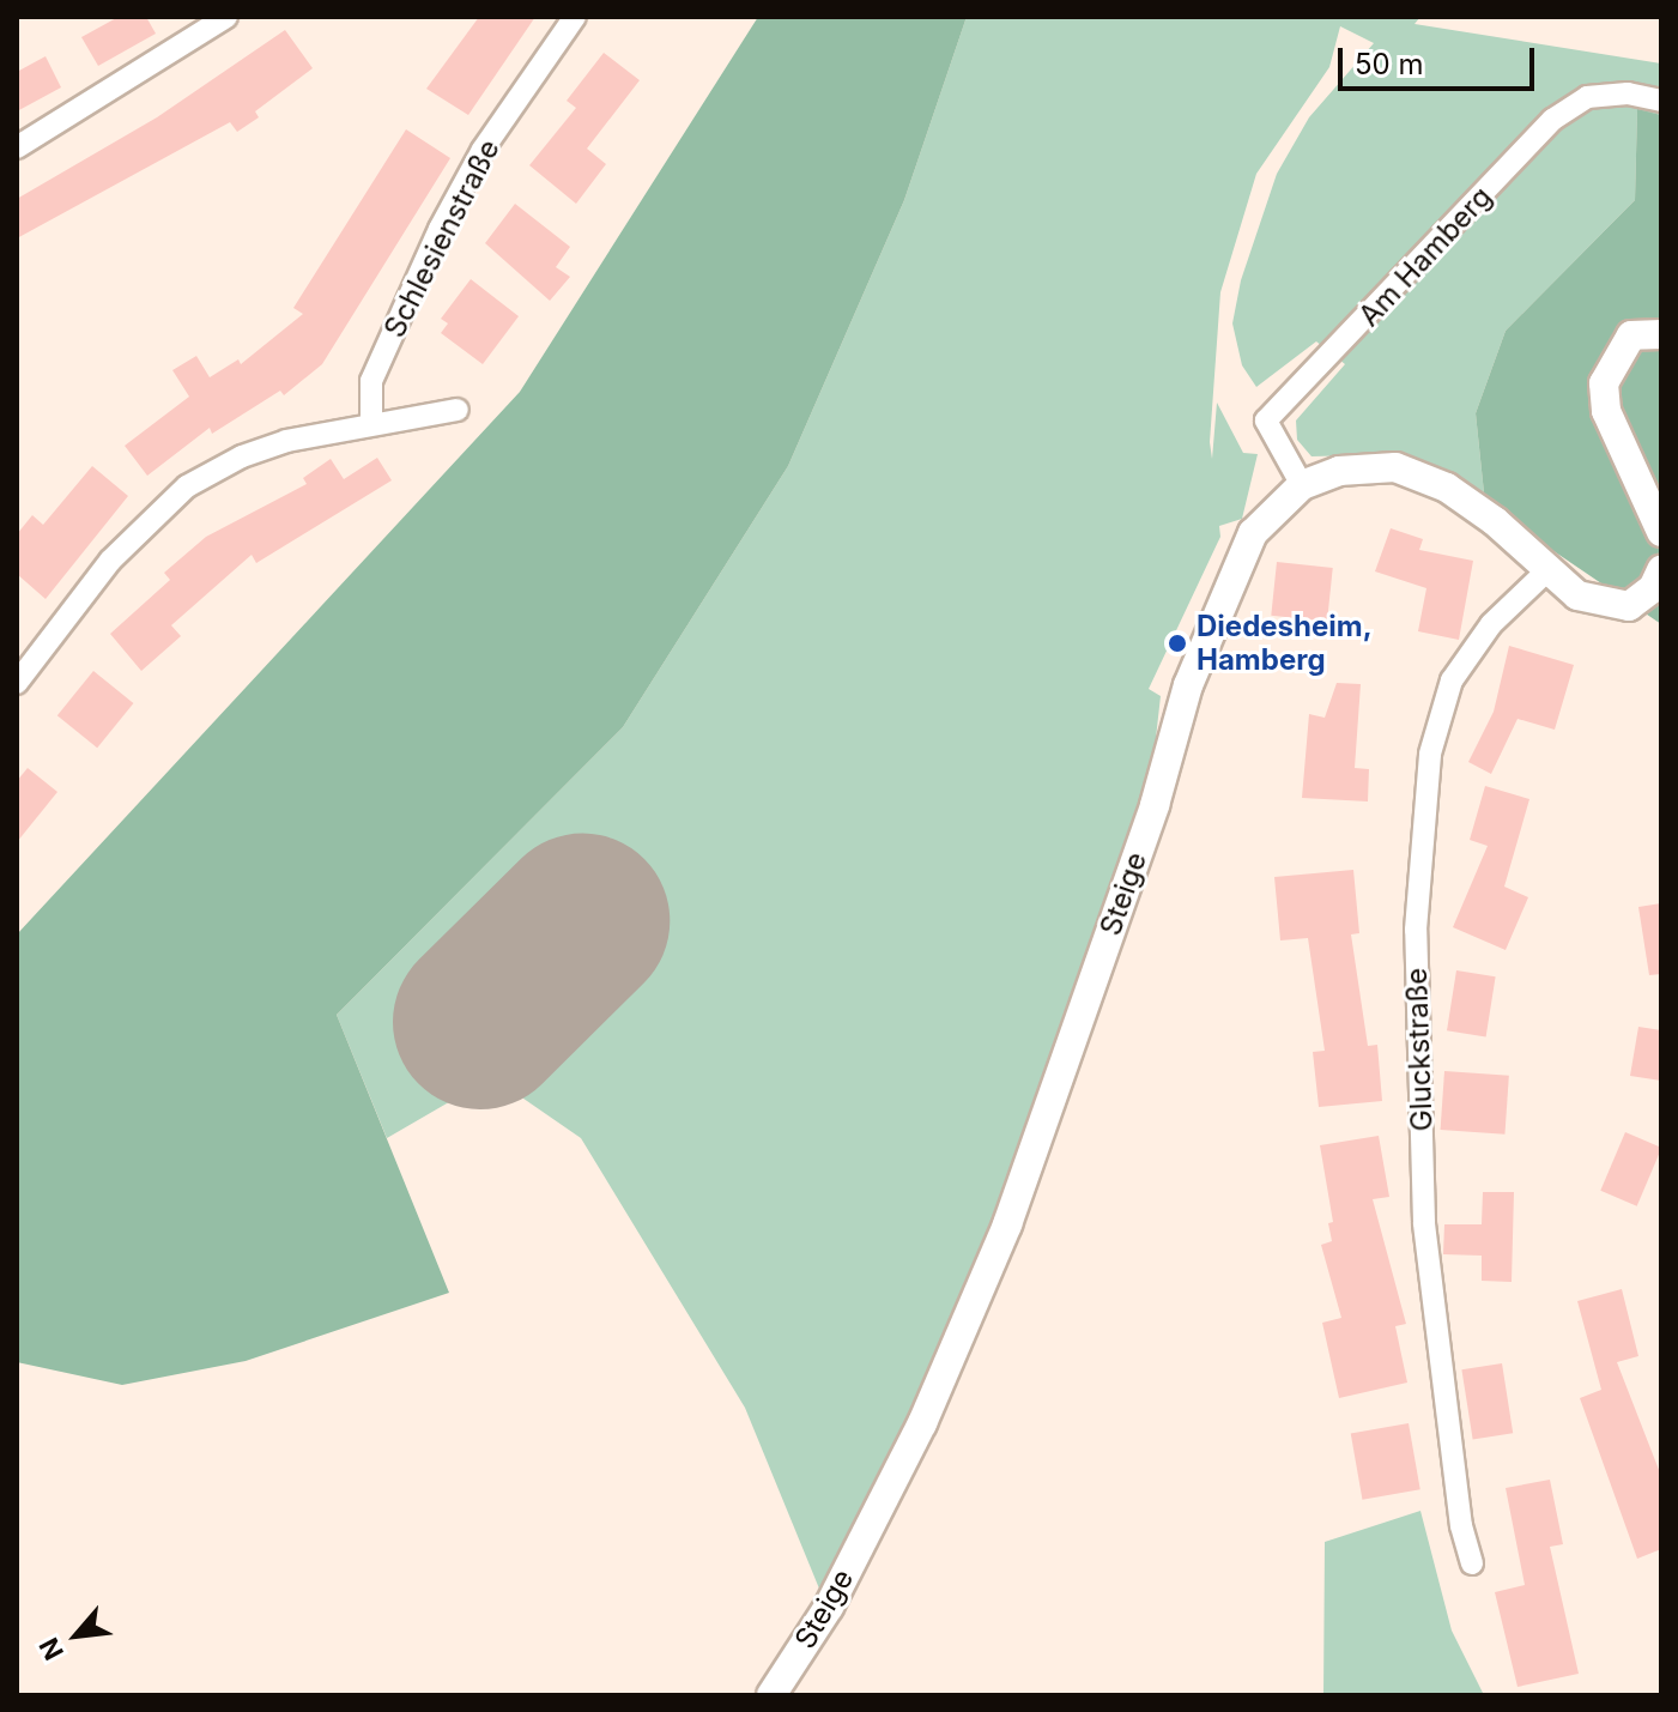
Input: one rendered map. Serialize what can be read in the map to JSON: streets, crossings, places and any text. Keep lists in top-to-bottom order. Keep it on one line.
{"streets":{"street":["Schlesienstraße","Am Hamberg","Steige","Gluckstraße"]},"crossings":[["Am Hamberg","Steige"],["Steige","Gluckstraße"]],"places":["Diedesheim, Hamberg"],"scale_bar":"50 m","north":"bottom left"}
